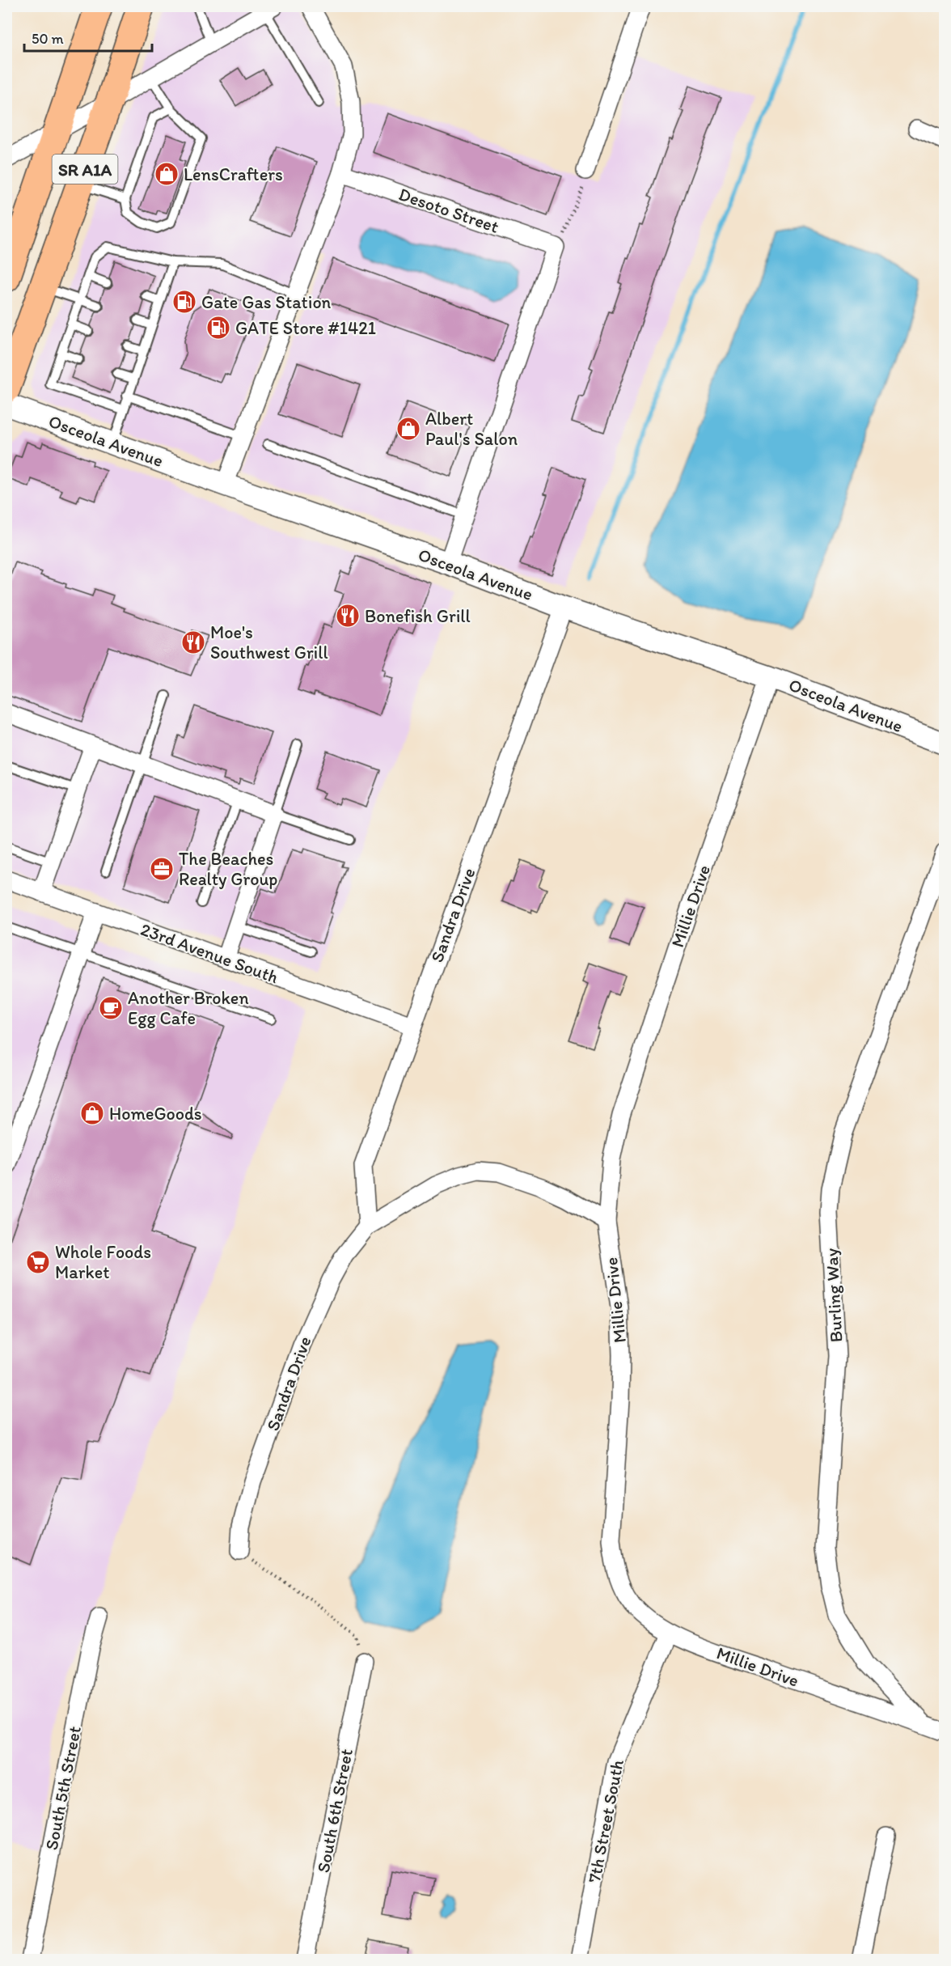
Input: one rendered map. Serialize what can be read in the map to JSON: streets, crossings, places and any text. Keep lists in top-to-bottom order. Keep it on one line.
{"streets":{"main road":["SR A1A"],"street":["Desoto Street","Osceola Avenue","Millie Drive","Sandra Drive","23rd Avenue South","Burling Way","South 5th Street","South 6th Street","7th Street South"]},"crossings":[["Osceola Avenue","Millie Drive"],["Osceola Avenue","Sandra Drive"],["Millie Drive","Sandra Drive"],["Millie Drive","Burling Way"],["Millie Drive","7th Street South"],["Sandra Drive","23rd Avenue South"]],"places":{"shop":["LensCrafters","Albert Paul's Salon","HomeGoods"],"fuel station":["Gate Gas Station","GATE Store #1421"],"restaurant":["Bonefish Grill","Moe's Southwest Grill"],"office":["The Beaches Realty Group"],"cafe":["Another Broken Egg Cafe"],"supermarket":["Whole Foods Market"]},"scale_bar":"50 m"}
